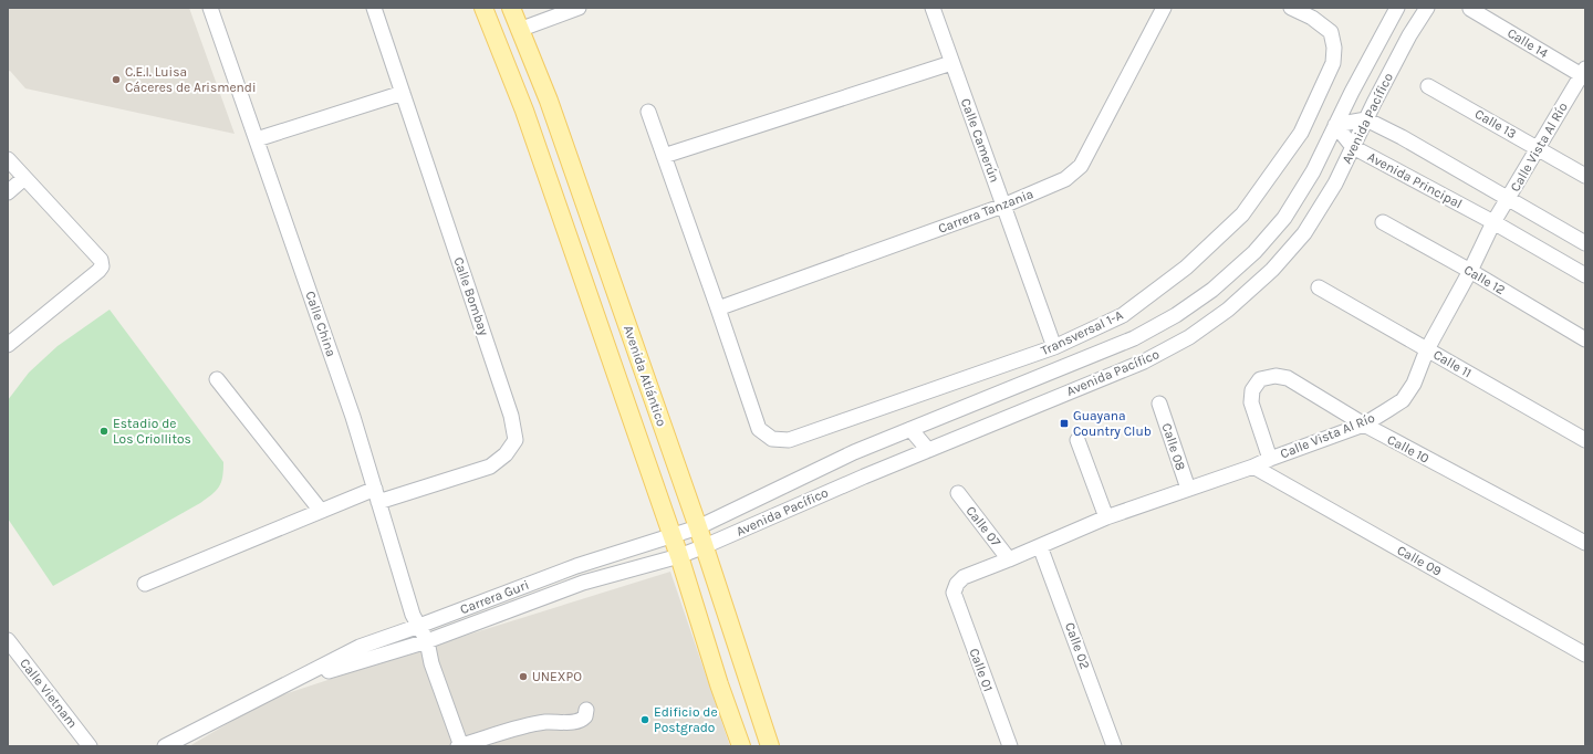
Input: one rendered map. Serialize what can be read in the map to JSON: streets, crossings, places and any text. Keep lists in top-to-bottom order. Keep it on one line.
{"streets":{"main road":["Avenida Atlántico"],"street":["Calle 14","Avenida Pacífico","Calle 13","Calle Camerún","Calle Vista Al Río","Avenida Principal","Carrera Tanzania","Calle 12","Calle Bombay","Calle China","Transversal 1-A","Calle 11","Calle 08","Calle 10","Calle 07","Calle 09","Carrera Guri","Calle 02","Calle 01","Calle Vietnam"]},"crossings":[["Calle 14","Calle Vista Al Río"],["Avenida Pacífico","Avenida Principal"],["Avenida Pacífico","Avenida Atlántico"],["Avenida Pacífico","Carrera Guri"],["Calle 13","Calle Vista Al Río"],["Calle Camerún","Carrera Tanzania"],["Calle Camerún","Transversal 1-A"],["Calle Vista Al Río","Avenida Principal"],["Calle Vista Al Río","Calle 12"],["Calle Vista Al Río","Calle 11"],["Calle Vista Al Río","Calle 08"],["Calle Vista Al Río","Calle 10"],["Calle Vista Al Río","Calle 07"],["Calle Vista Al Río","Calle 09"],["Calle Vista Al Río","Calle 02"],["Calle Vista Al Río","Calle 01"],["Carrera Tanzania","Transversal 1-A"],["Calle Bombay","Calle China"],["Calle China","Carrera Guri"],["Avenida Atlántico","Carrera Guri"]],"places":{"other":["C.E.I. Luisa Cáceres de Arismendi","Estadio de Los Criollitos","UNEXPO","Edificio de Postgrado"],"transit":["Guayana Country Club"]}}
